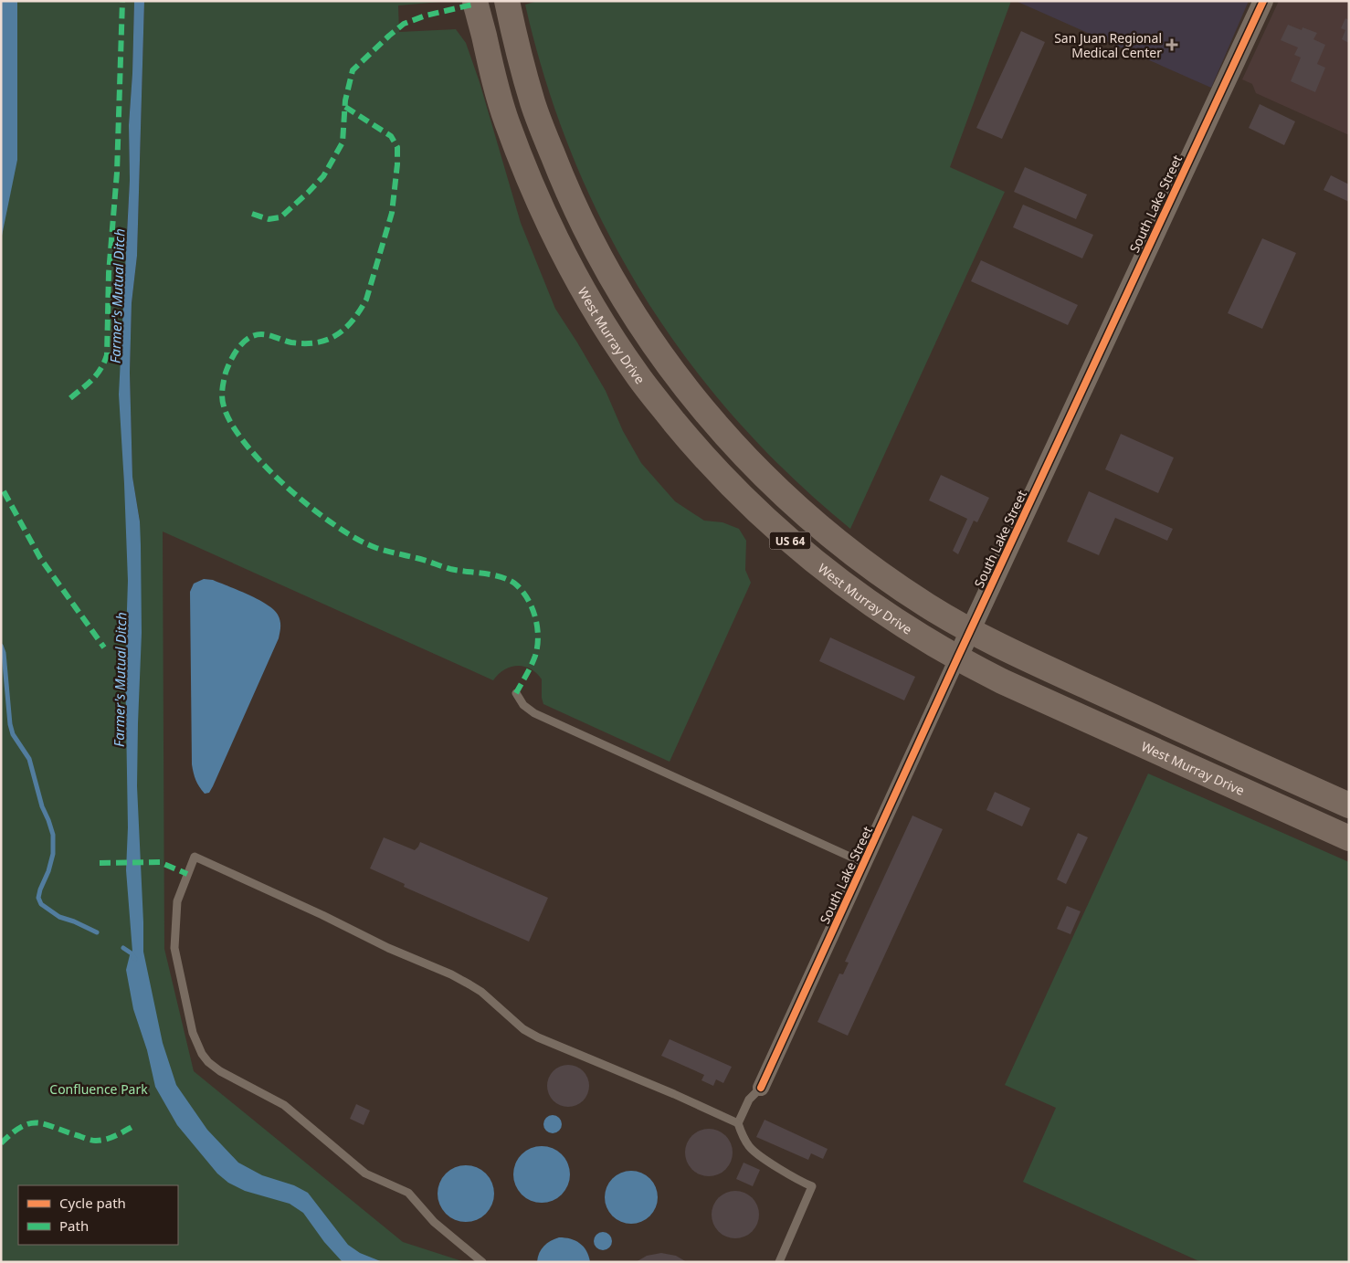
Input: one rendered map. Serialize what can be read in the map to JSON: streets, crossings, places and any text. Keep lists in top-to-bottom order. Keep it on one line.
{"streets":{"highway":["West Murray Drive","US 64"],"street":["South Lake Street"]},"crossings":[["South Lake Street","West Murray Drive"],["South Lake Street","US 64"]],"water":["Farmer's Mutual Ditch"],"parks":["Confluence Park"],"places":{"health":["San Juan Regional Medical Center"]},"legend":["Cycle path","Path"]}
